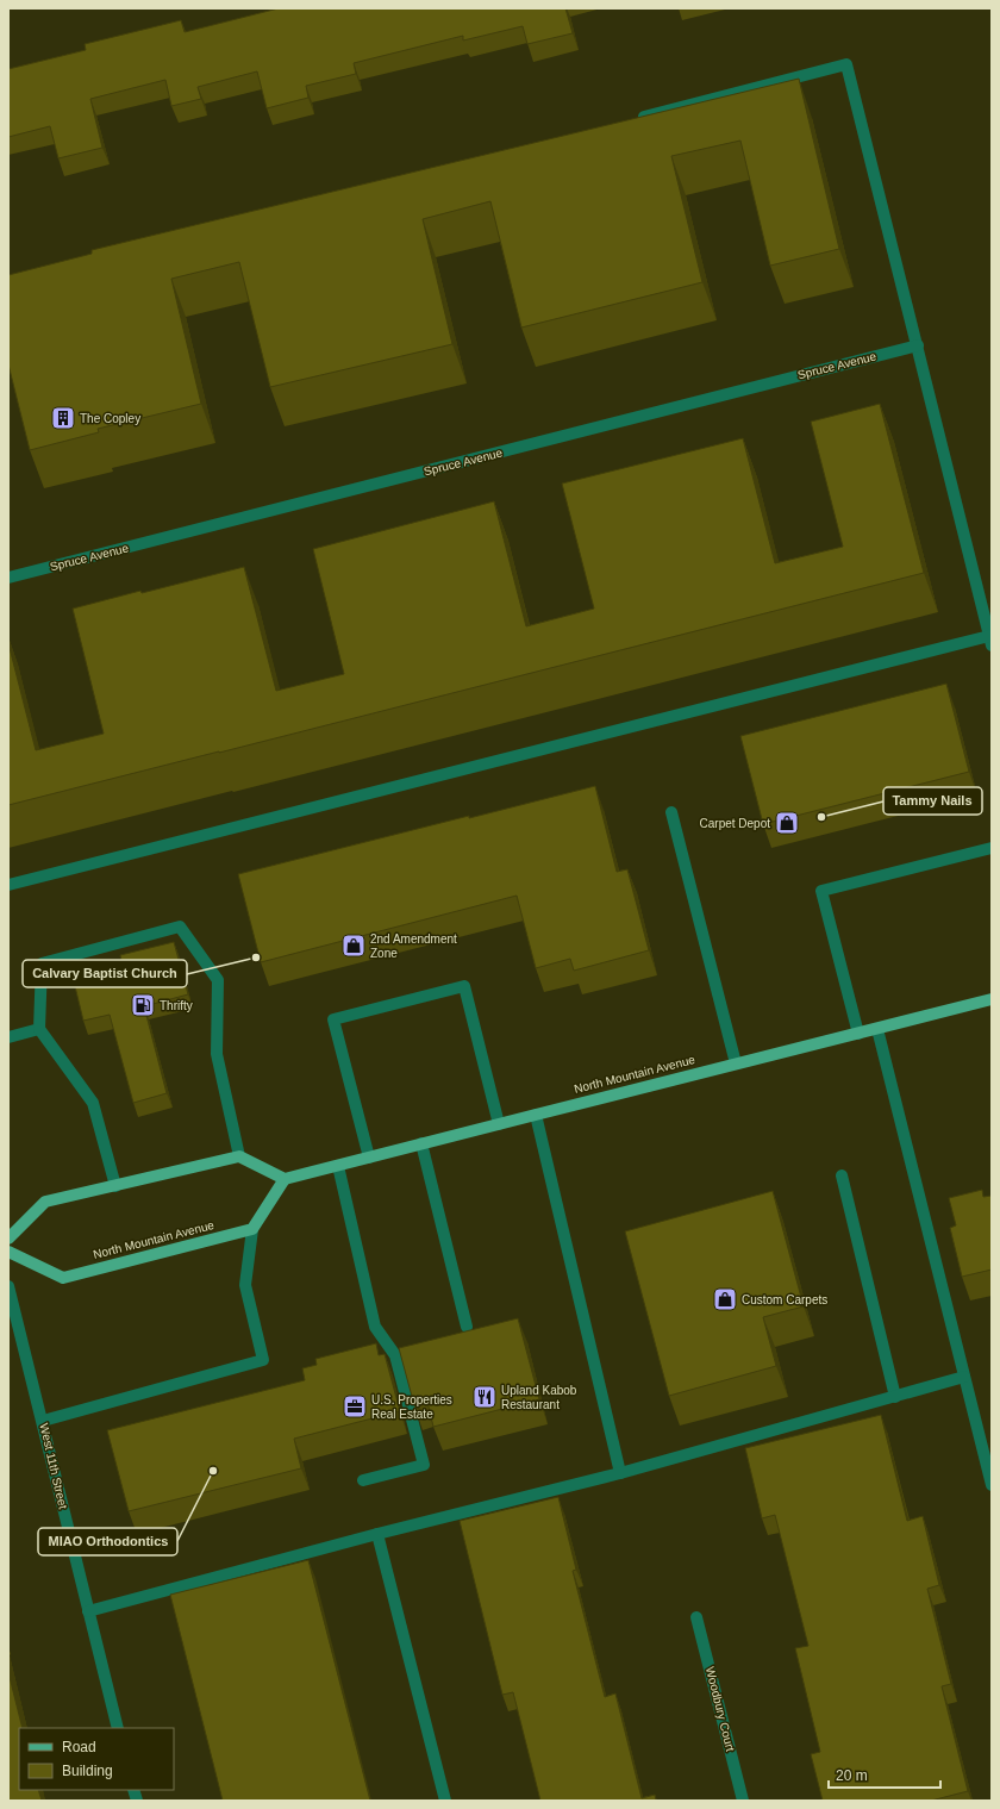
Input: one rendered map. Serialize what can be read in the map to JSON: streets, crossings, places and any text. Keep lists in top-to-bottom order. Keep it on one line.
{"streets":{"main road":["North Mountain Avenue"],"street":["Spruce Avenue","West 11th Street","Woodbury Court"]},"places":{"building":["The Copley"],"other":["Tammy Nails","Calvary Baptist Church","MIAO Orthodontics"],"shop":["Carpet Depot","2nd Amendment Zone","Custom Carpets"],"fuel station":["Thrifty"],"restaurant":["Upland Kabob Restaurant"],"office":["U.S. Properties Real Estate"]},"legend":["Road","Building"],"scale_bar":"20 m"}
